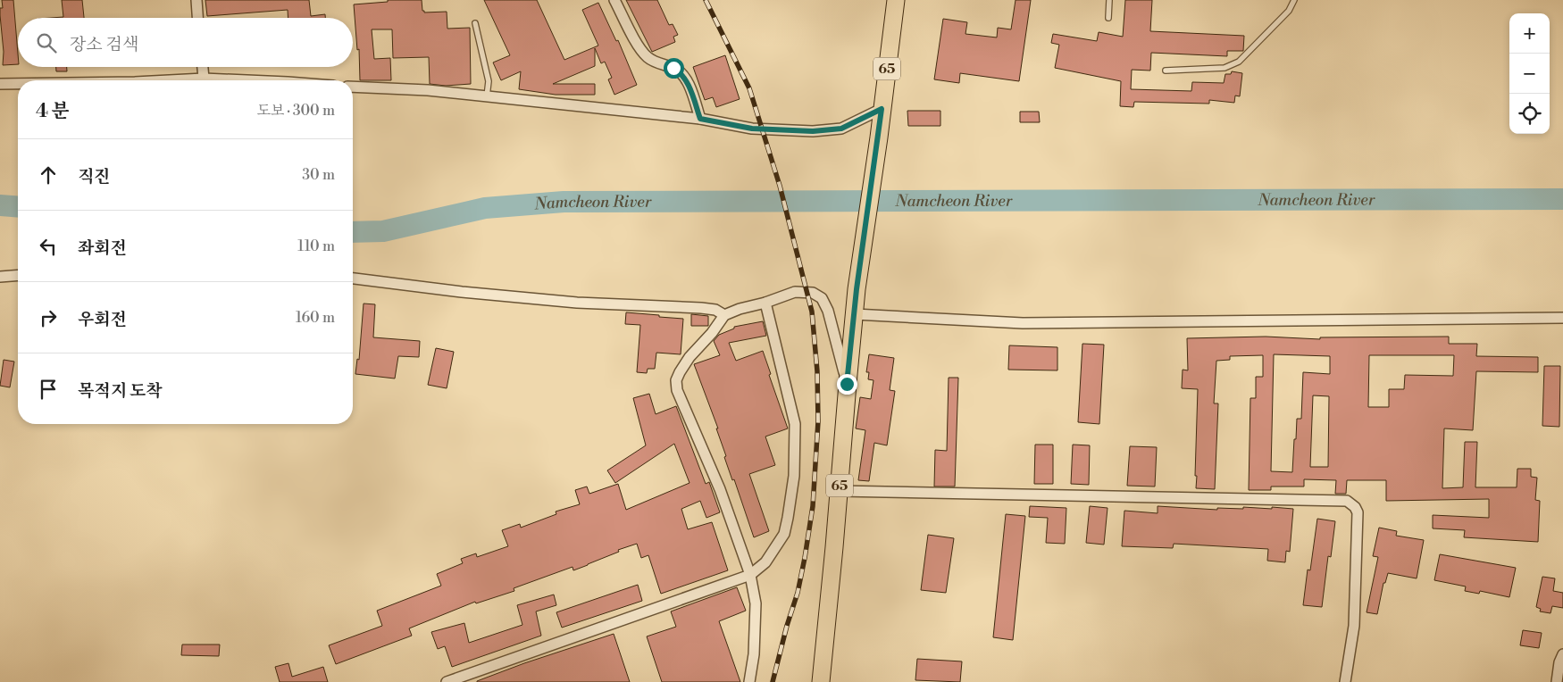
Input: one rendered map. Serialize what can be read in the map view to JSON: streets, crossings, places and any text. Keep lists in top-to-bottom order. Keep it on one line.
{"streets":{"main road":["65"]},"water":["Namcheon River"],"page":{"map_buttons":["+","−"],"search":"장소 검색","heading":["4 분","도보 · 300 m"],"list":[["직진","30 m"],["좌회전","110 m"],["우회전","160 m"],"목적지 도착"]}}
